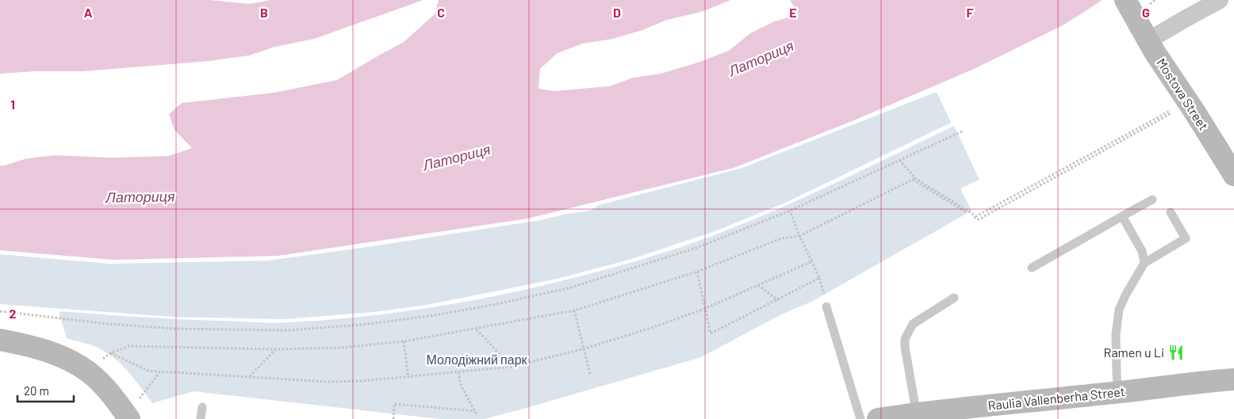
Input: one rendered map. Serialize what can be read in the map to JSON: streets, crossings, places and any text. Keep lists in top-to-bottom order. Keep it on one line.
{"streets":{"street":["Mostova Street","Raulia Vallenberha Street"]},"water":["Латориця"],"parks":["Молодіжний парк"],"places":{"restaurant":["Ramen u Li"]},"scale_bar":"20 m","grid":{"columns":["A","B","C","D","E","F","G"],"rows":["1","2"]}}
